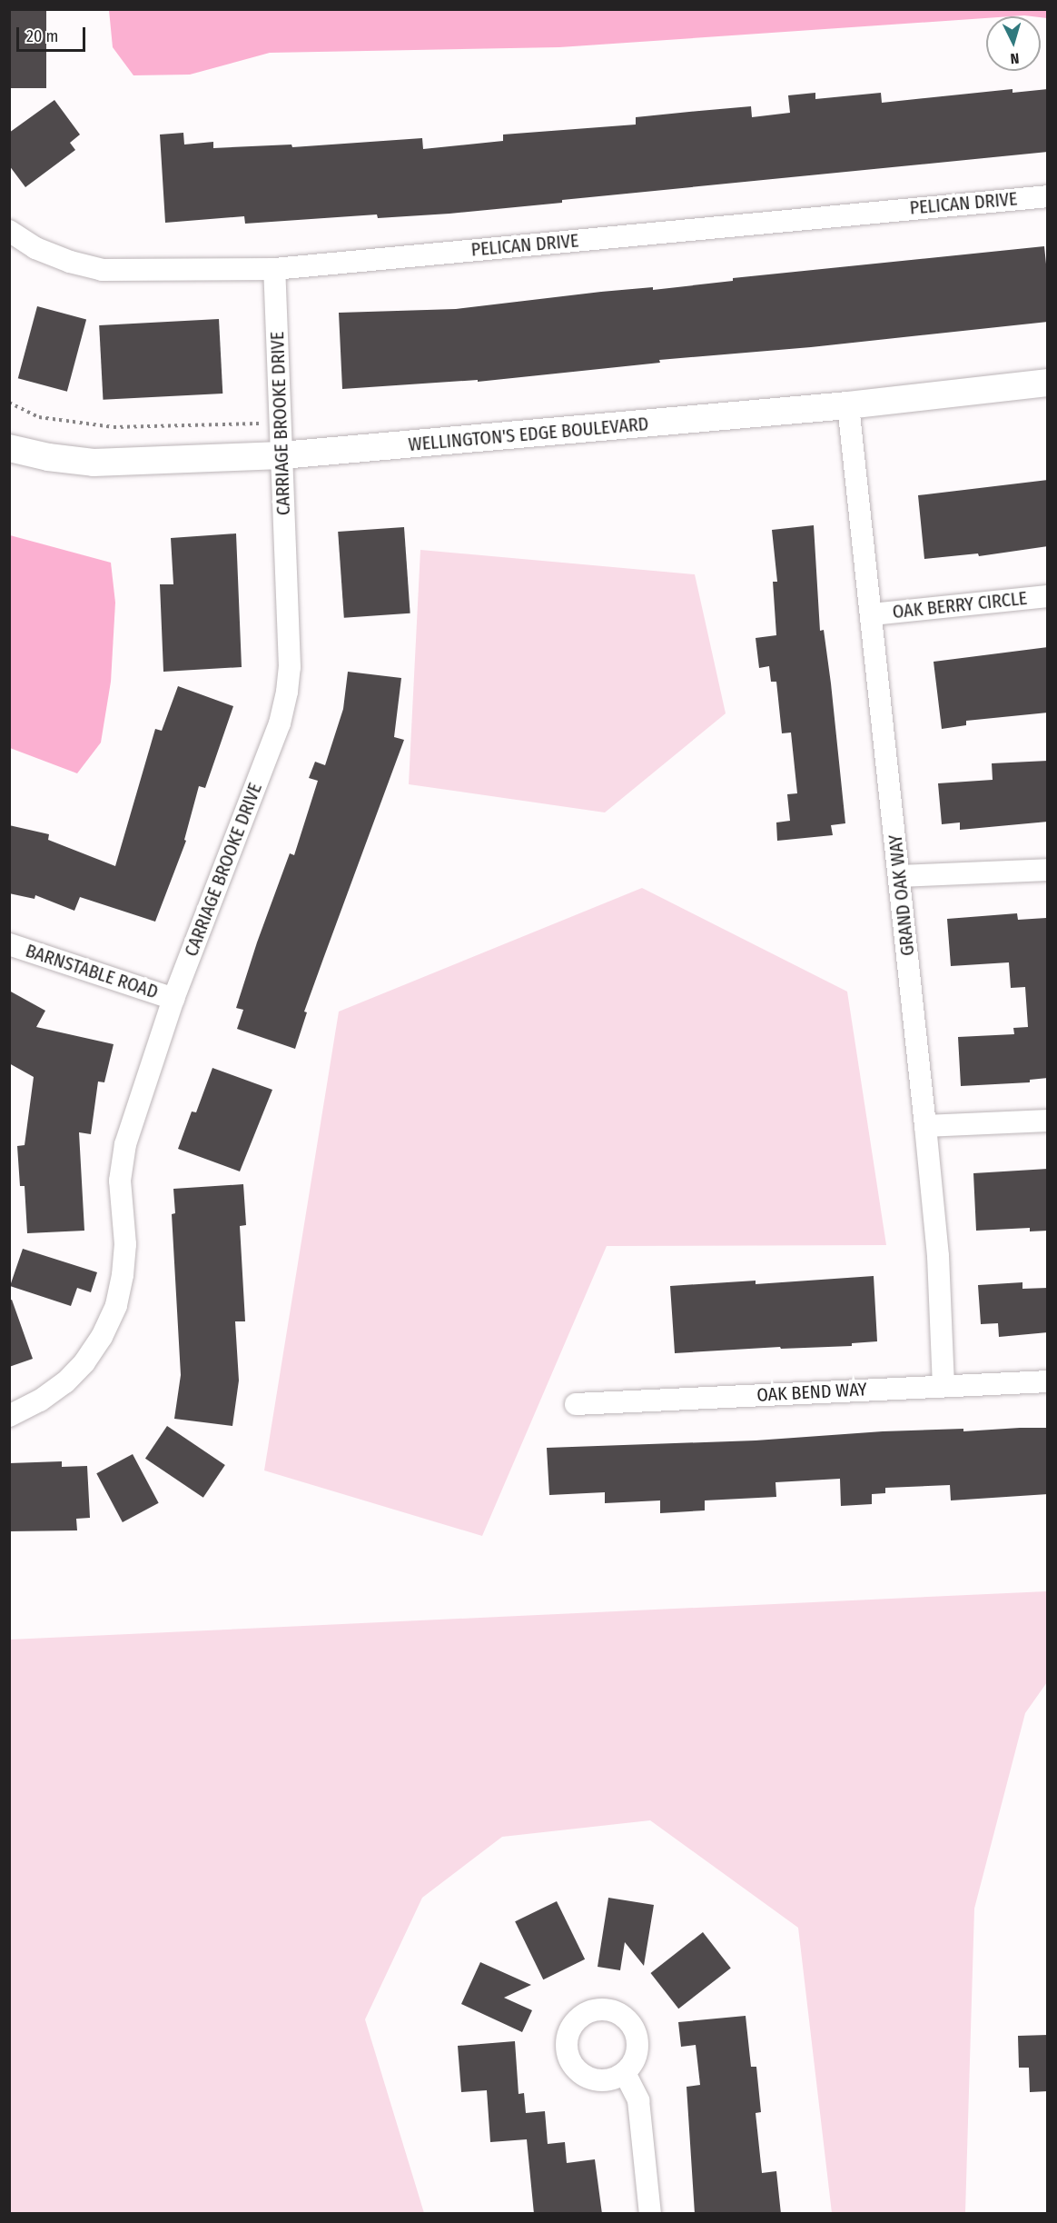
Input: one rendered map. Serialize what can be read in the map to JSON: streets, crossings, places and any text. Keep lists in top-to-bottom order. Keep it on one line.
{"streets":{"street":["PELICAN DRIVE","CARRIAGE BROOKE DRIVE","WELLINGTON'S EDGE BOULEVARD","OAK BERRY CIRCLE","GRAND OAK WAY","BARNSTABLE ROAD","OAK BEND WAY"]},"crossings":[["PELICAN DRIVE","CARRIAGE BROOKE DRIVE"],["CARRIAGE BROOKE DRIVE","WELLINGTON'S EDGE BOULEVARD"],["CARRIAGE BROOKE DRIVE","BARNSTABLE ROAD"],["WELLINGTON'S EDGE BOULEVARD","GRAND OAK WAY"],["OAK BERRY CIRCLE","GRAND OAK WAY"],["GRAND OAK WAY","OAK BEND WAY"]],"scale_bar":"20 m","north":"bottom"}
